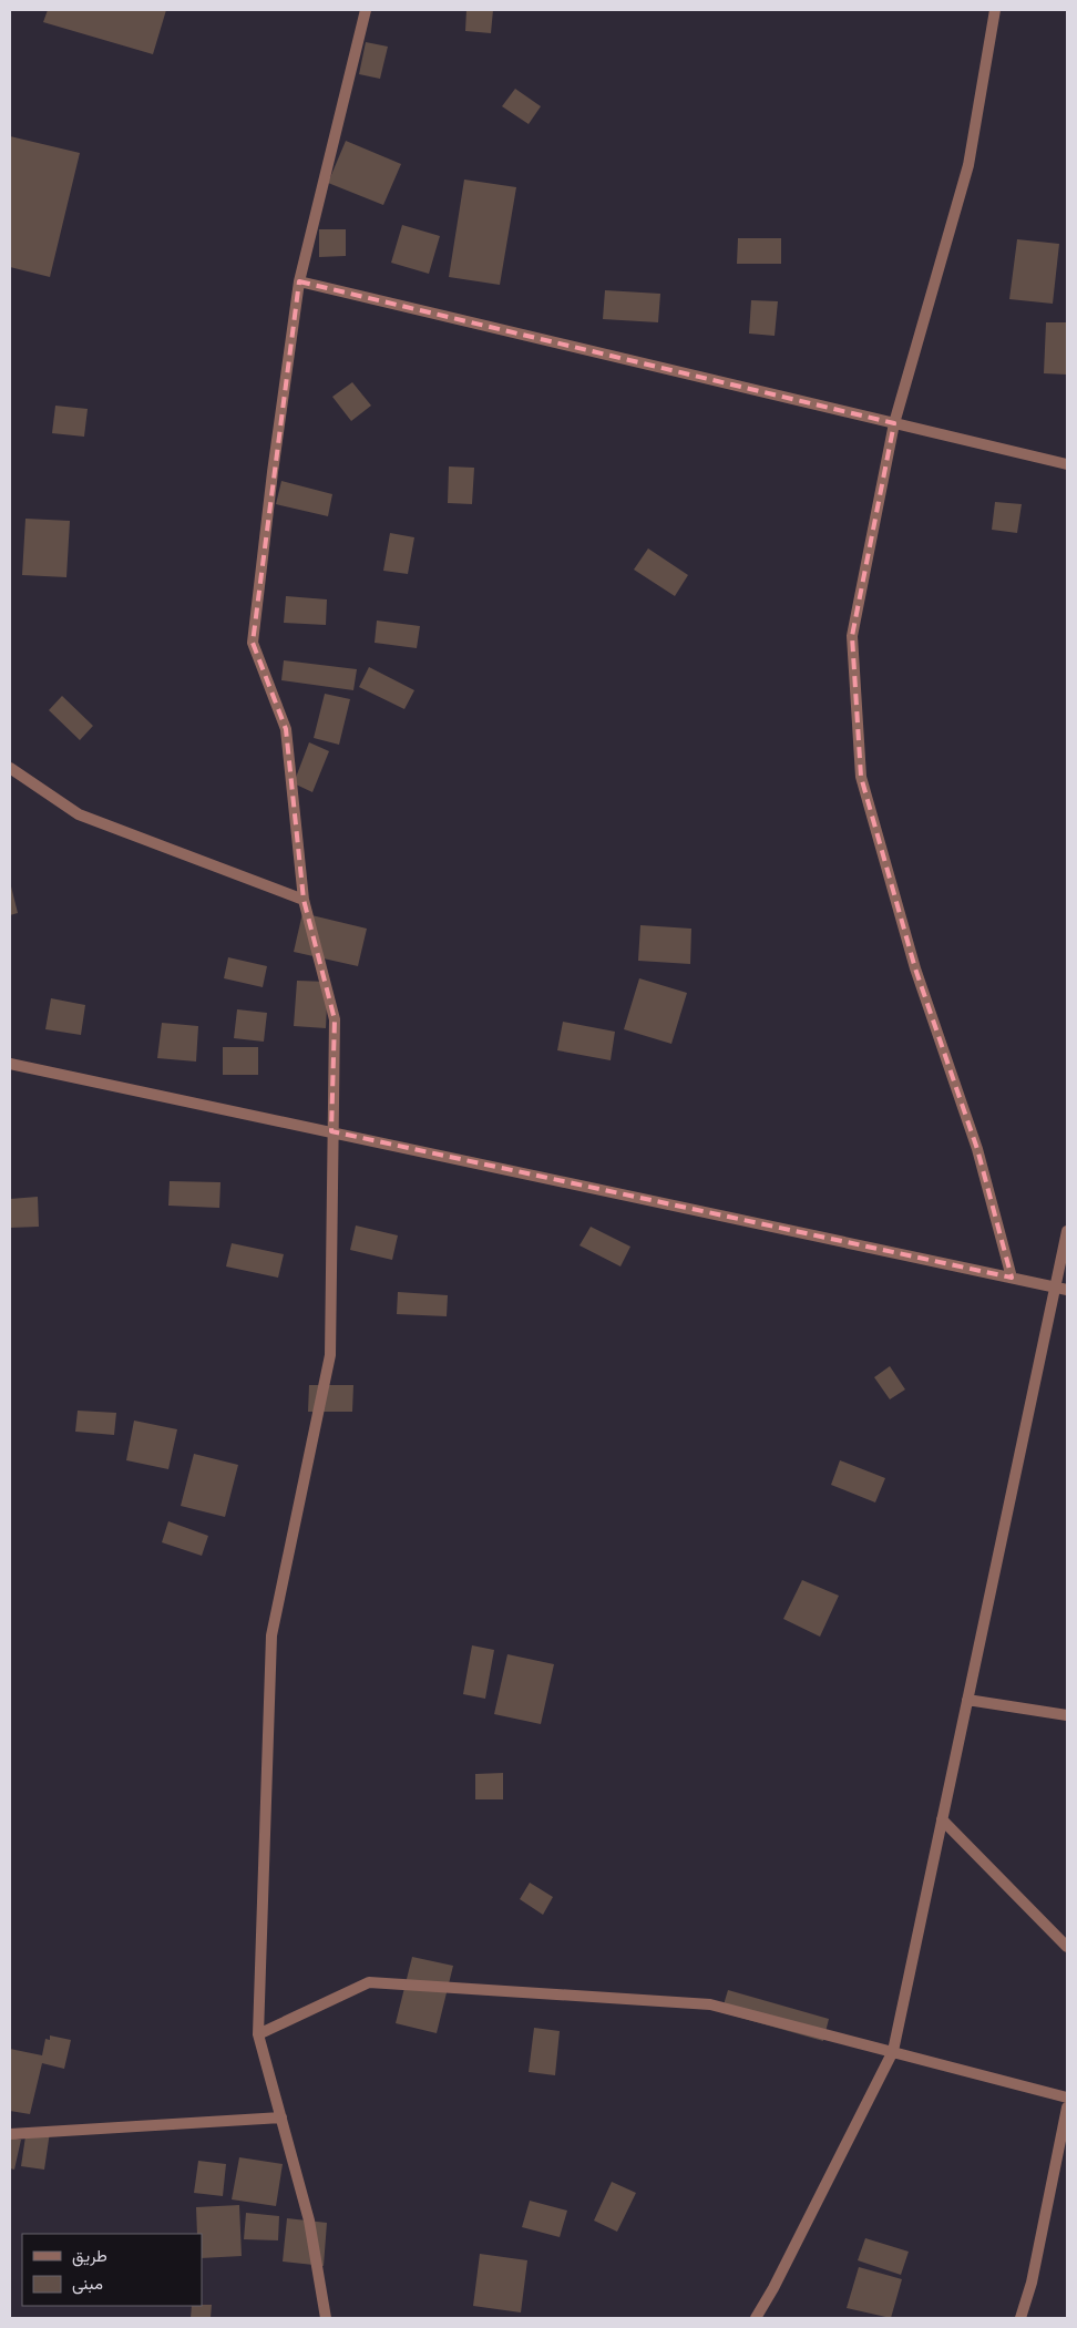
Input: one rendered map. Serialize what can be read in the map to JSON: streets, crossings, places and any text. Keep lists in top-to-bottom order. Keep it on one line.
{"legend":["طريق","مبنى"]}
